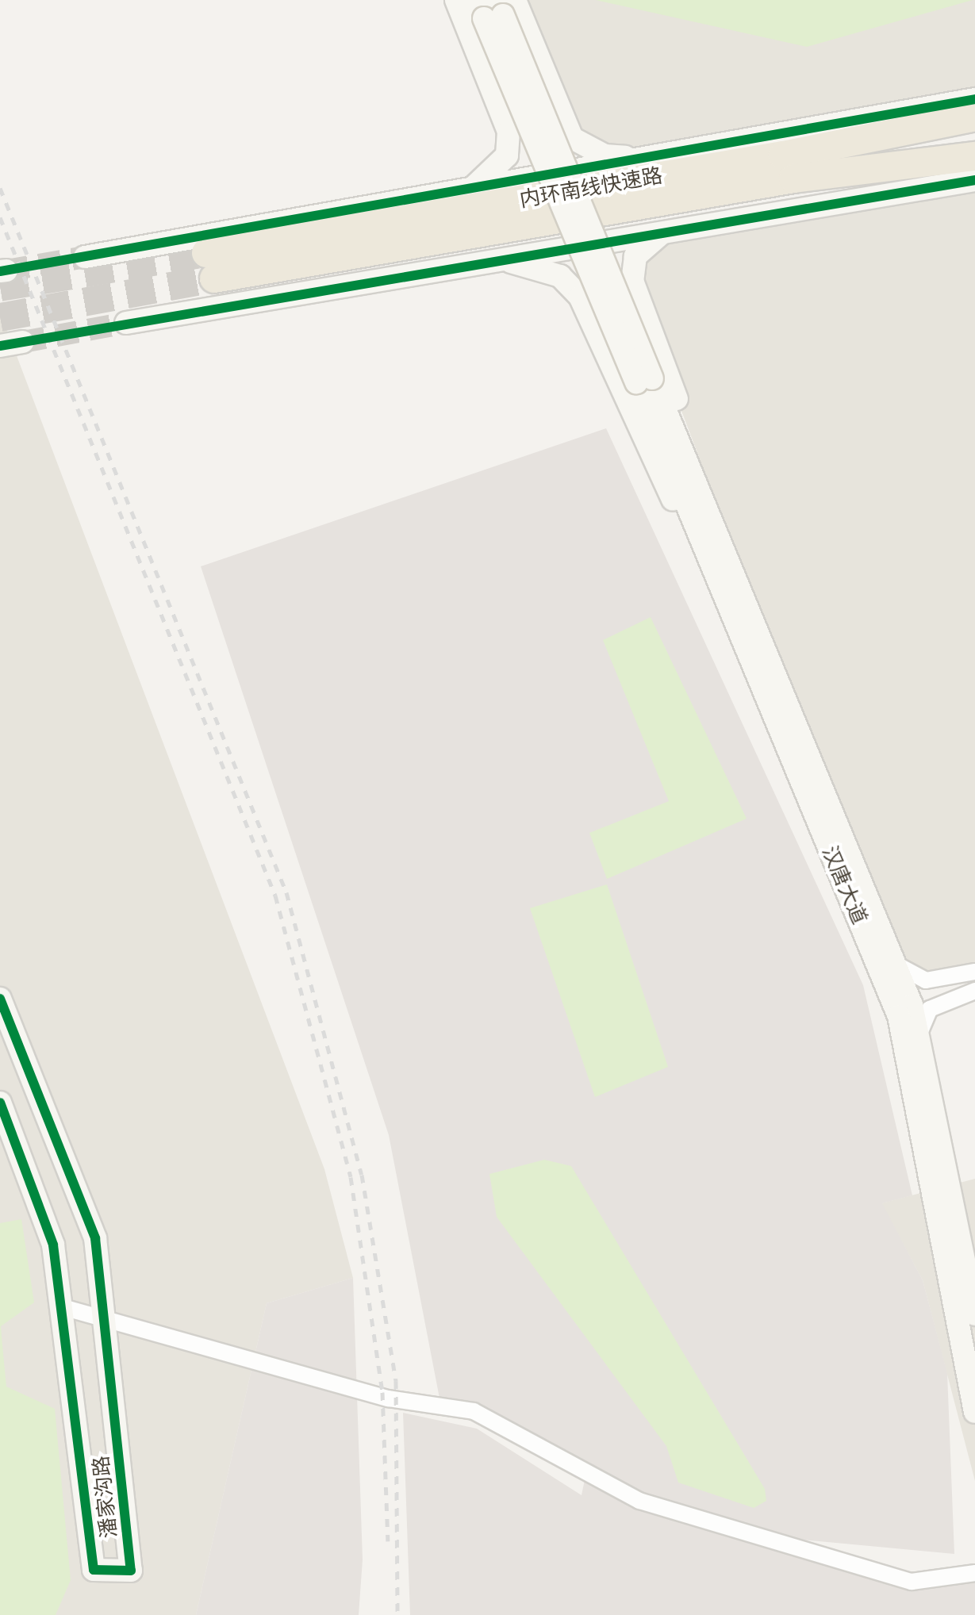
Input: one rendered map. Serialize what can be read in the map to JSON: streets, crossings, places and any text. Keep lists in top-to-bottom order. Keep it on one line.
{"streets":{"highway":["内环南线快速路"],"main road":["汉唐大道","潘家沟路"]}}
